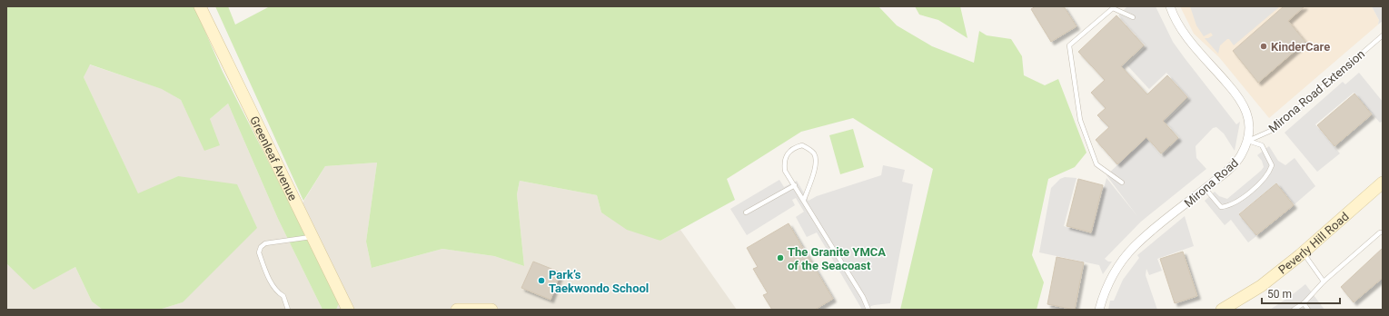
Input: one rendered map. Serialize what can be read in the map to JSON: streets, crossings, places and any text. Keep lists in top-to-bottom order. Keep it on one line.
{"streets":{"street":["Greenleaf Avenue","Mirona Road","Peverly Hill Road"],"lane":["Mirona Road Extension"]},"crossings":[["Mirona Road Extension","Mirona Road"]],"places":["KinderCare","The Granite YMCA of the Seacoast","Park’s Taekwondo School"],"scale_bar":"50 m"}
